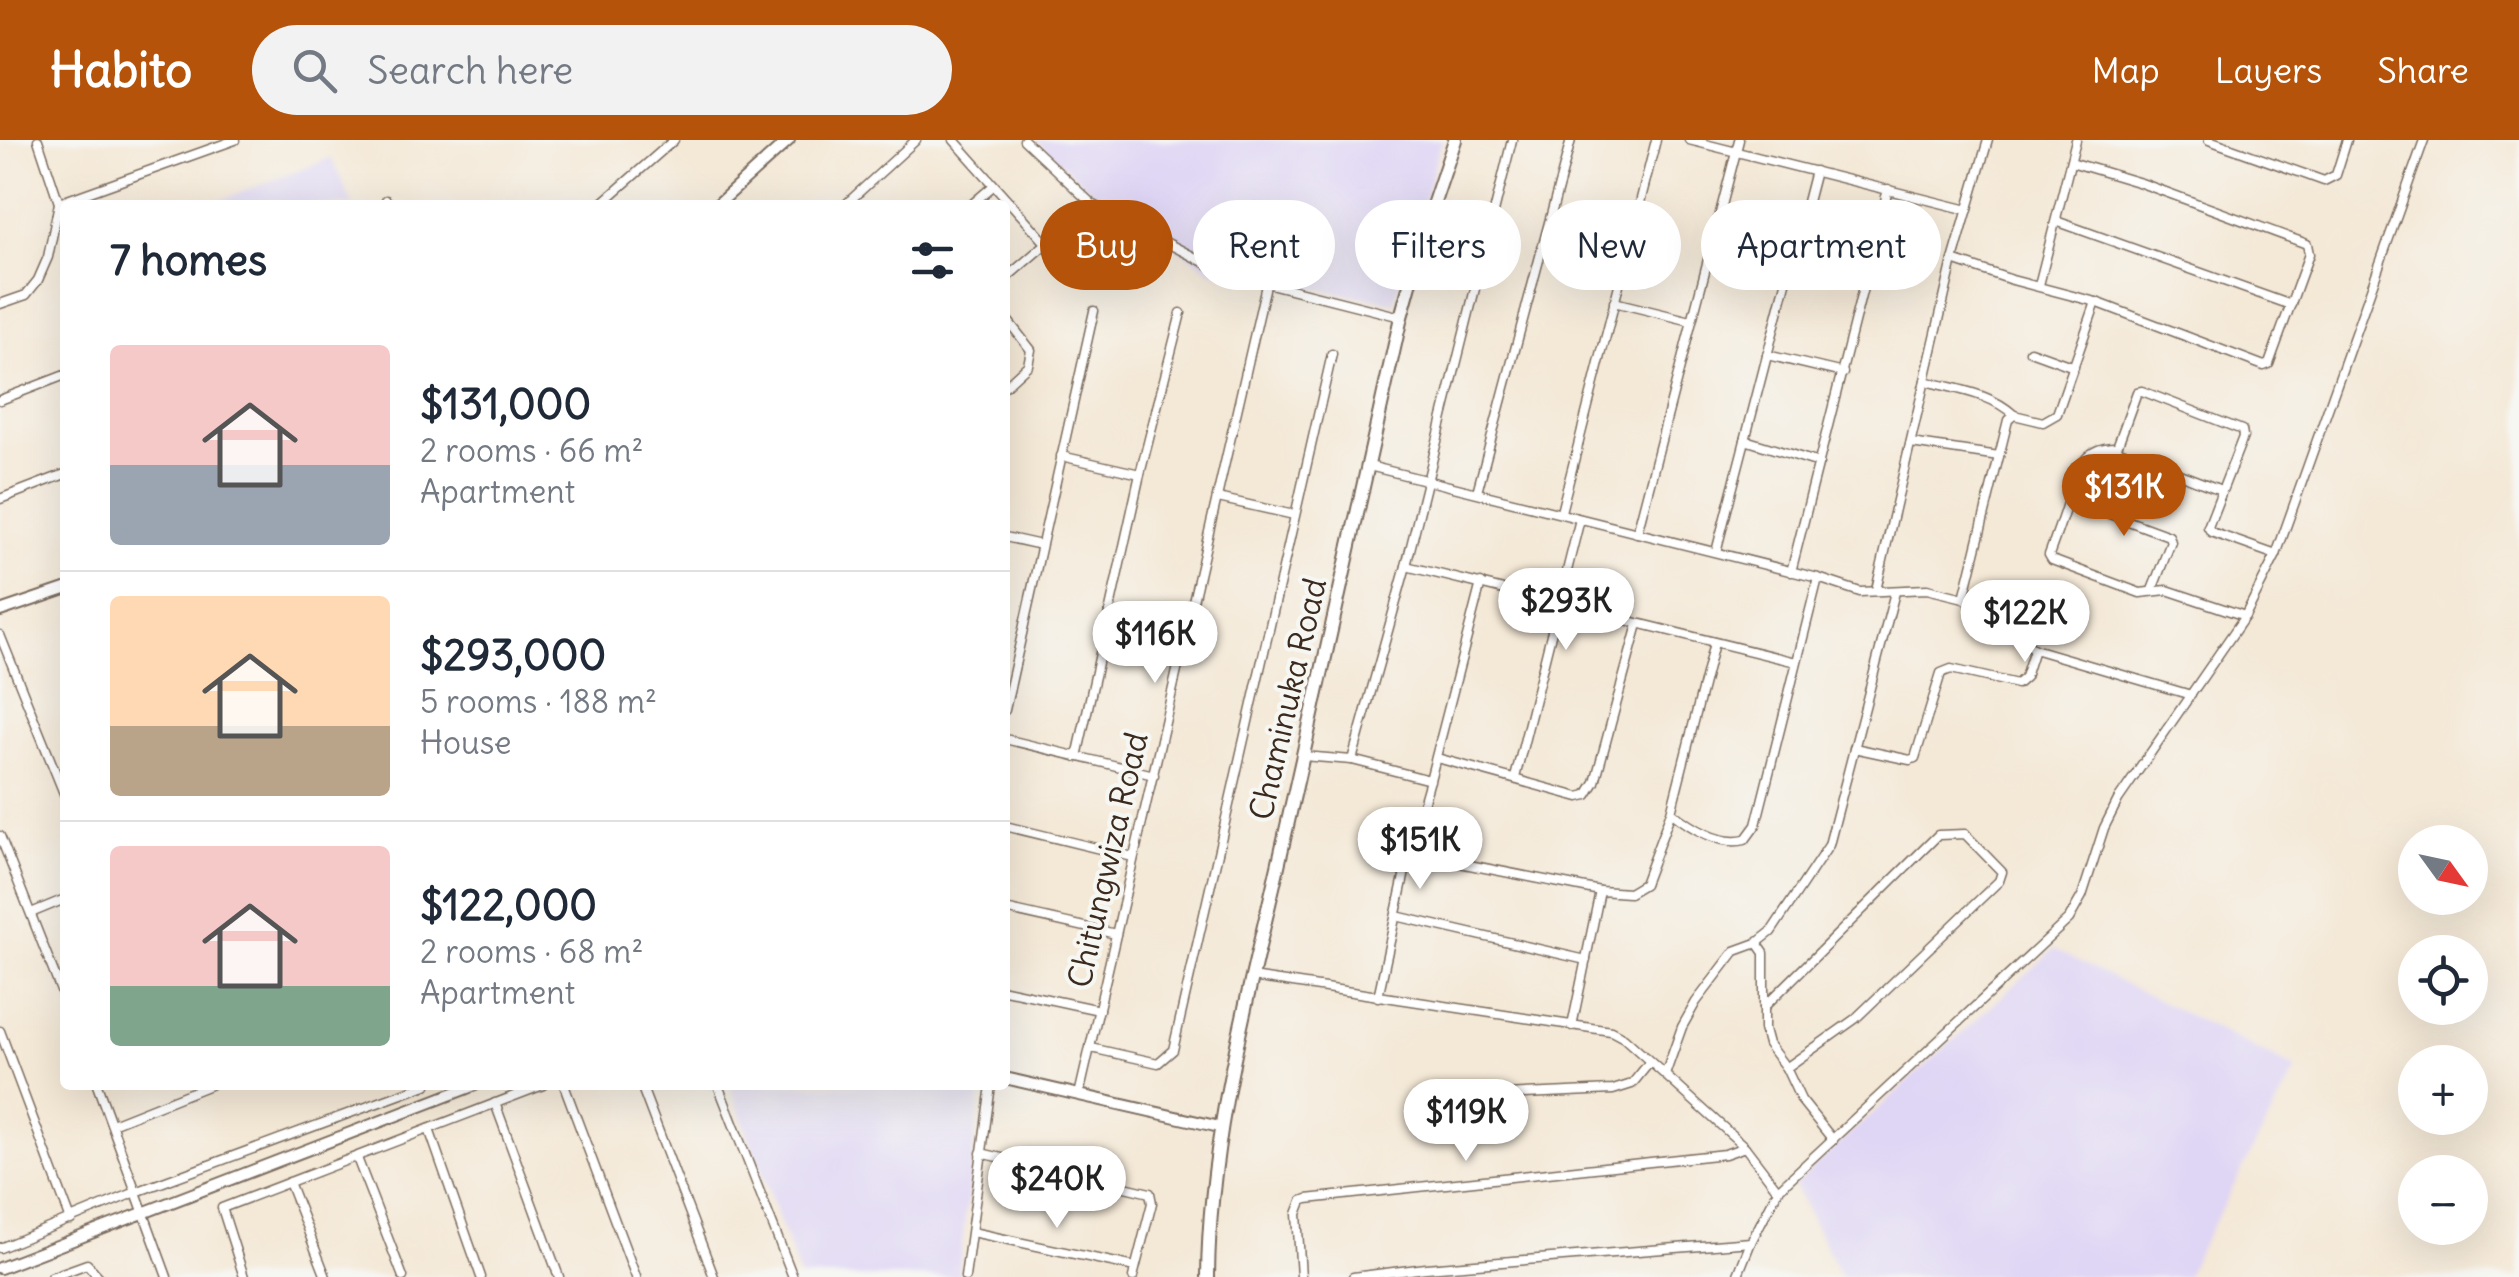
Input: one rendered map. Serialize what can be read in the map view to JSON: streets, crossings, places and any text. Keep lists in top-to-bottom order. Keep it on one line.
{"streets":{"main road":["Chaminuka Road"],"street":["Chitungwiza Road"]},"north":"bottom right","page":{"header":"Habito","search":"Search here","nav":["Map","Layers","Share"],"chip":["Buy","Rent","Filters","New","Apartment"],"heading":"7 homes","list":[{"name":"$131,000","note":"2 rooms · 66 m² · Apartment"},{"name":"$293,000","note":"5 rooms · 188 m² · House"},{"name":"$122,000","note":"2 rooms · 68 m² · Apartment"}],"price":["$131K","$293K","$122K","$116K","$151K","$119K","$240K"],"map_buttons":["+","−"]}}
